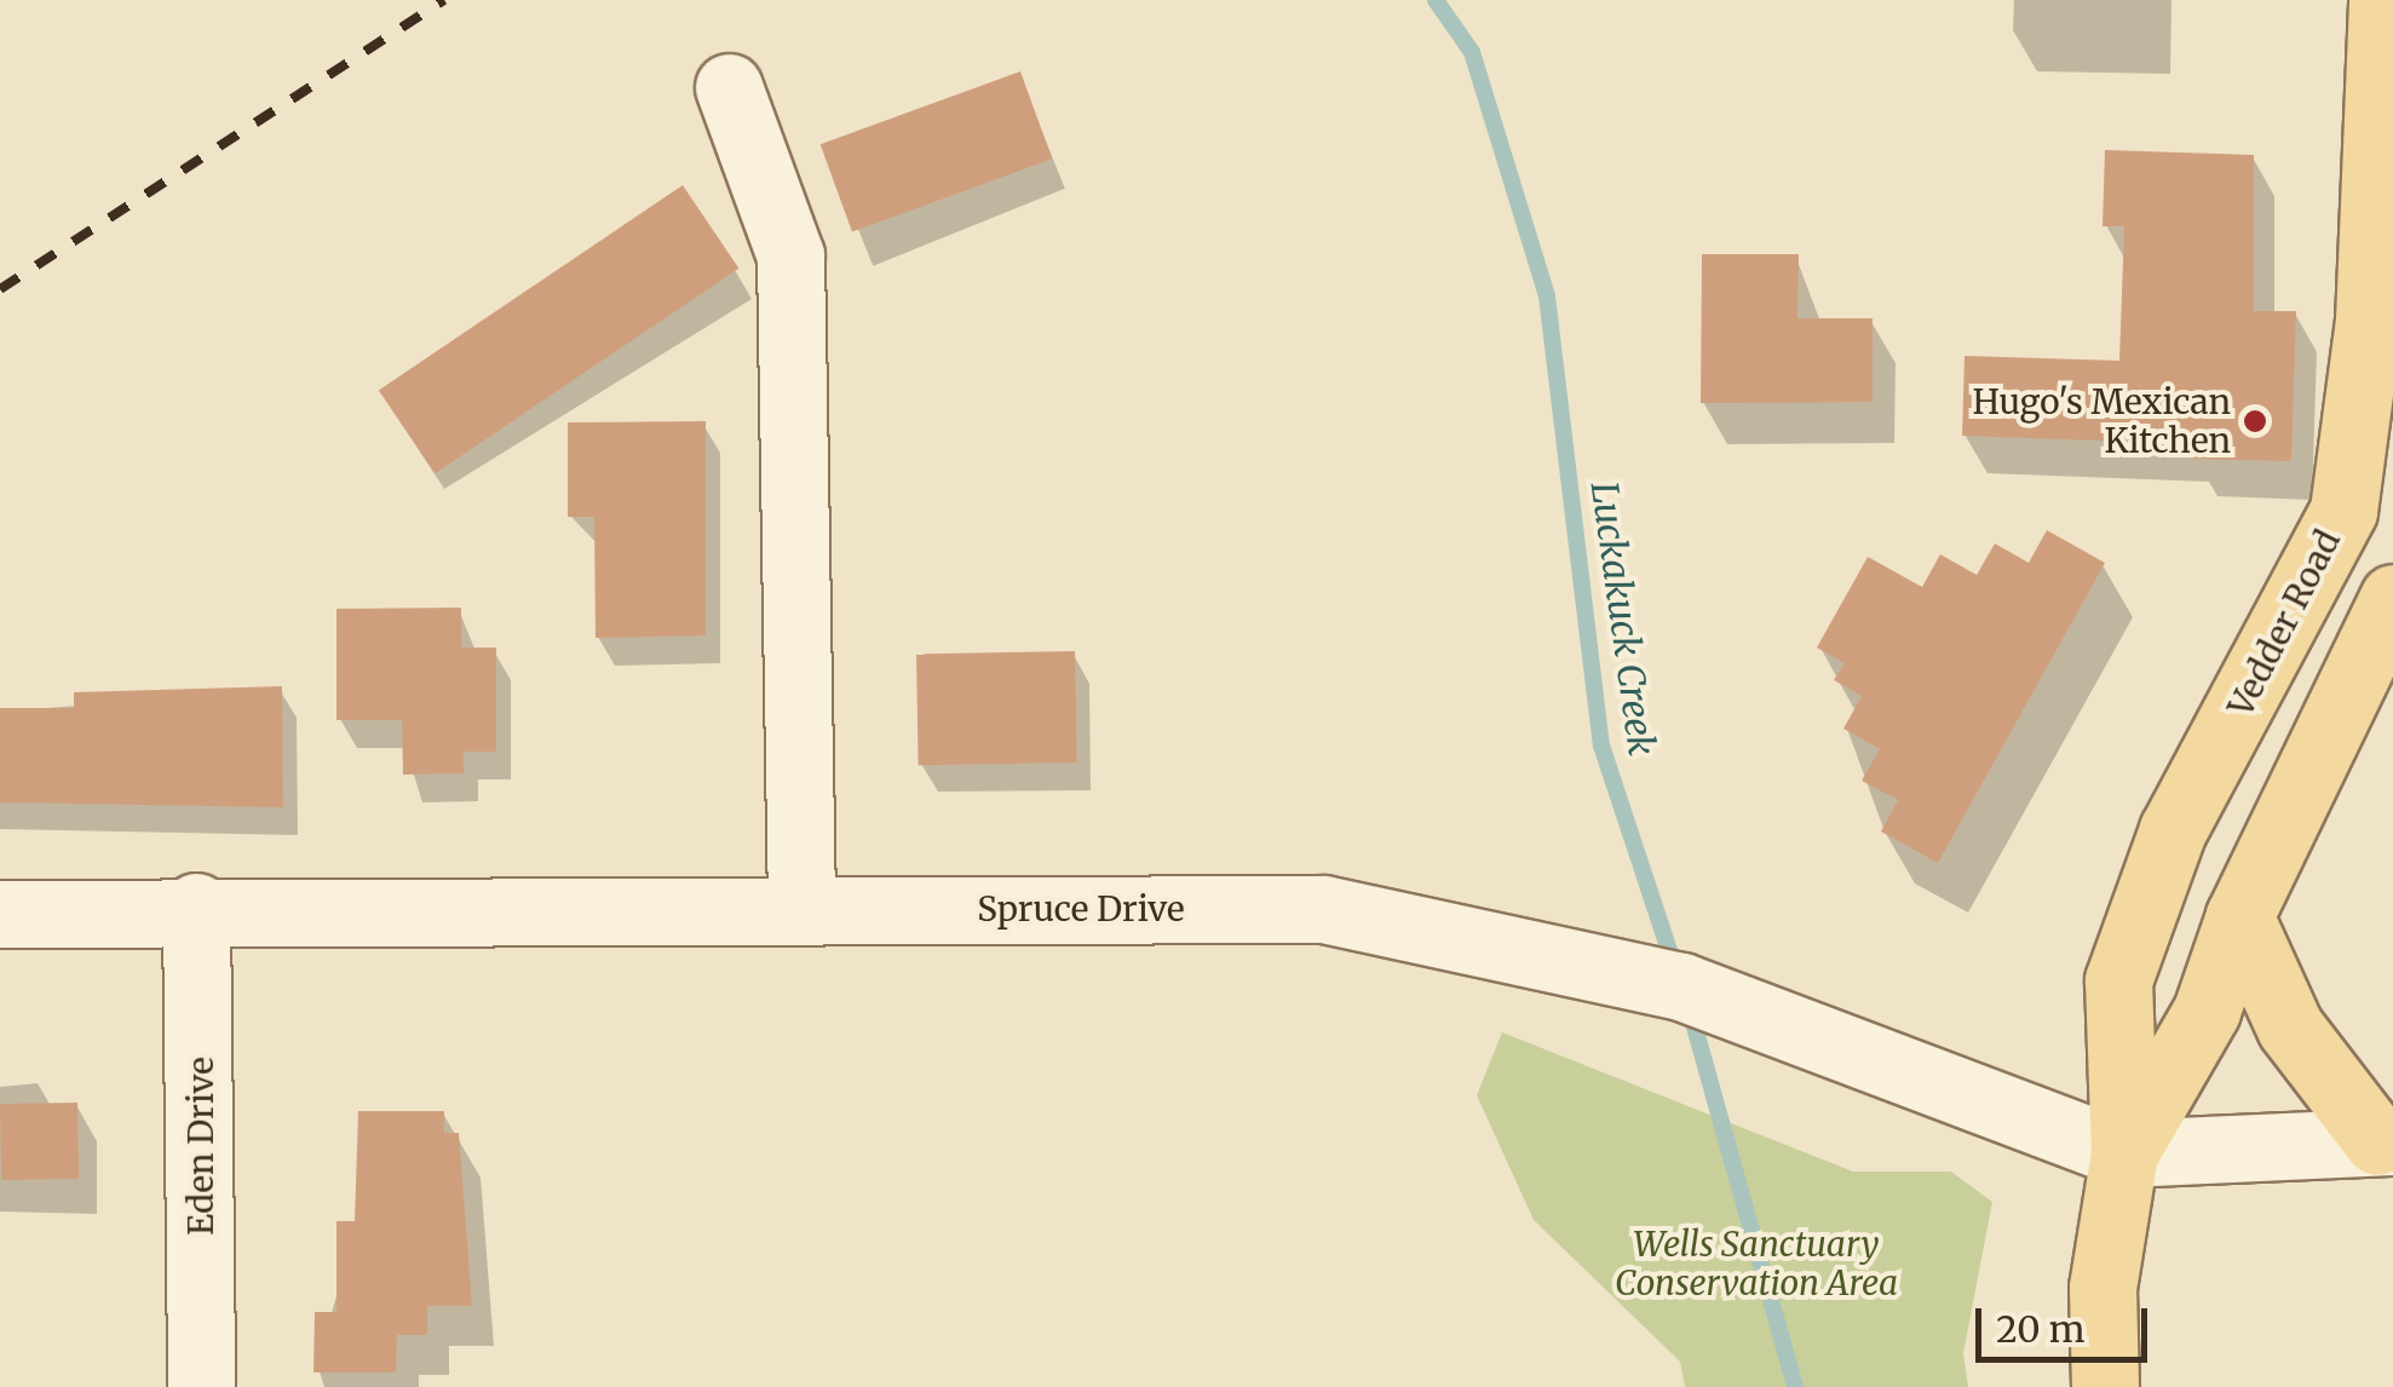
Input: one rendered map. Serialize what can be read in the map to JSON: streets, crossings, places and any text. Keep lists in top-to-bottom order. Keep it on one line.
{"streets":{"main road":["Vedder Road"],"street":["Spruce Drive","Eden Drive"]},"crossings":[["Vedder Road","Spruce Drive"],["Spruce Drive","Eden Drive"]],"water":["Luckakuck Creek"],"parks":["Wells Sanctuary Conservation Area"],"places":["Hugo's Mexican Kitchen"],"scale_bar":"20 m"}
